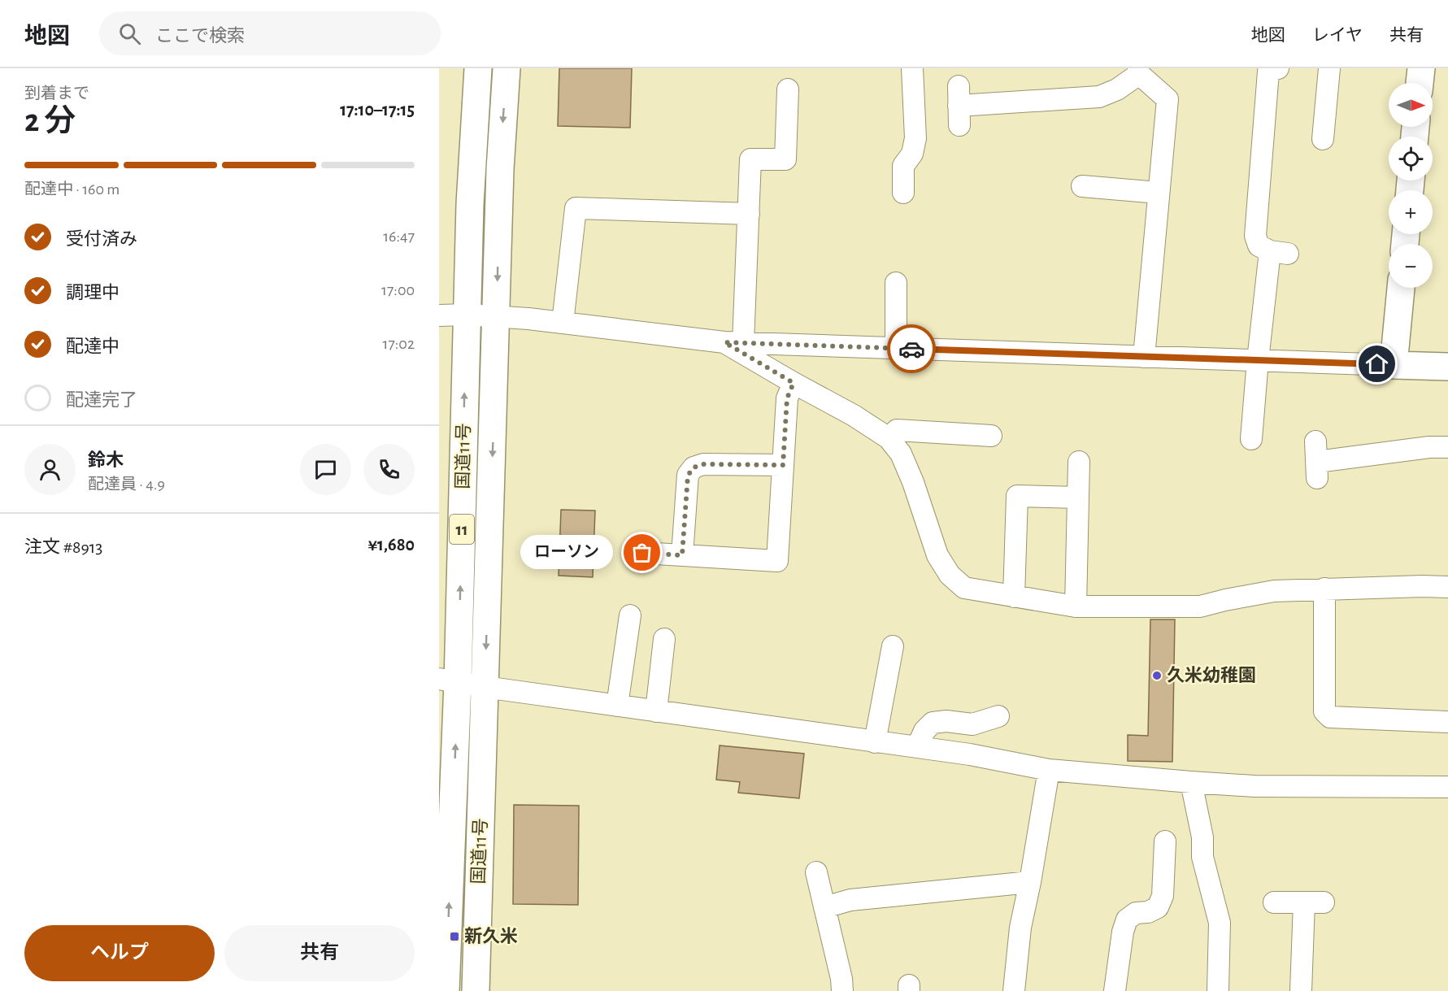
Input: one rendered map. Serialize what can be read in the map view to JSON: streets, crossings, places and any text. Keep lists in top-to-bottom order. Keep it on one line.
{"streets":{"main road":["国道11号","11"]},"places":{"other":["ローソン","久米幼稚園"],"transit":["新久米"]},"north":"right","page":{"header":"地図","search":"ここで検索","nav":["地図","レイヤ","共有"],"heading":["2 分","到着まで","17:10–17:15"],"panel":["鈴木","配達員 · 4.9","注文 #8913","¥1,680"],"map_buttons":["+","−"],"bar":"配達中 · 160 m","list":[["受付済み","16:47"],["調理中","17:00"],["配達中","17:02"],"配達完了"],"bubble":"ローソン","buttons":["ヘルプ","共有"]}}
